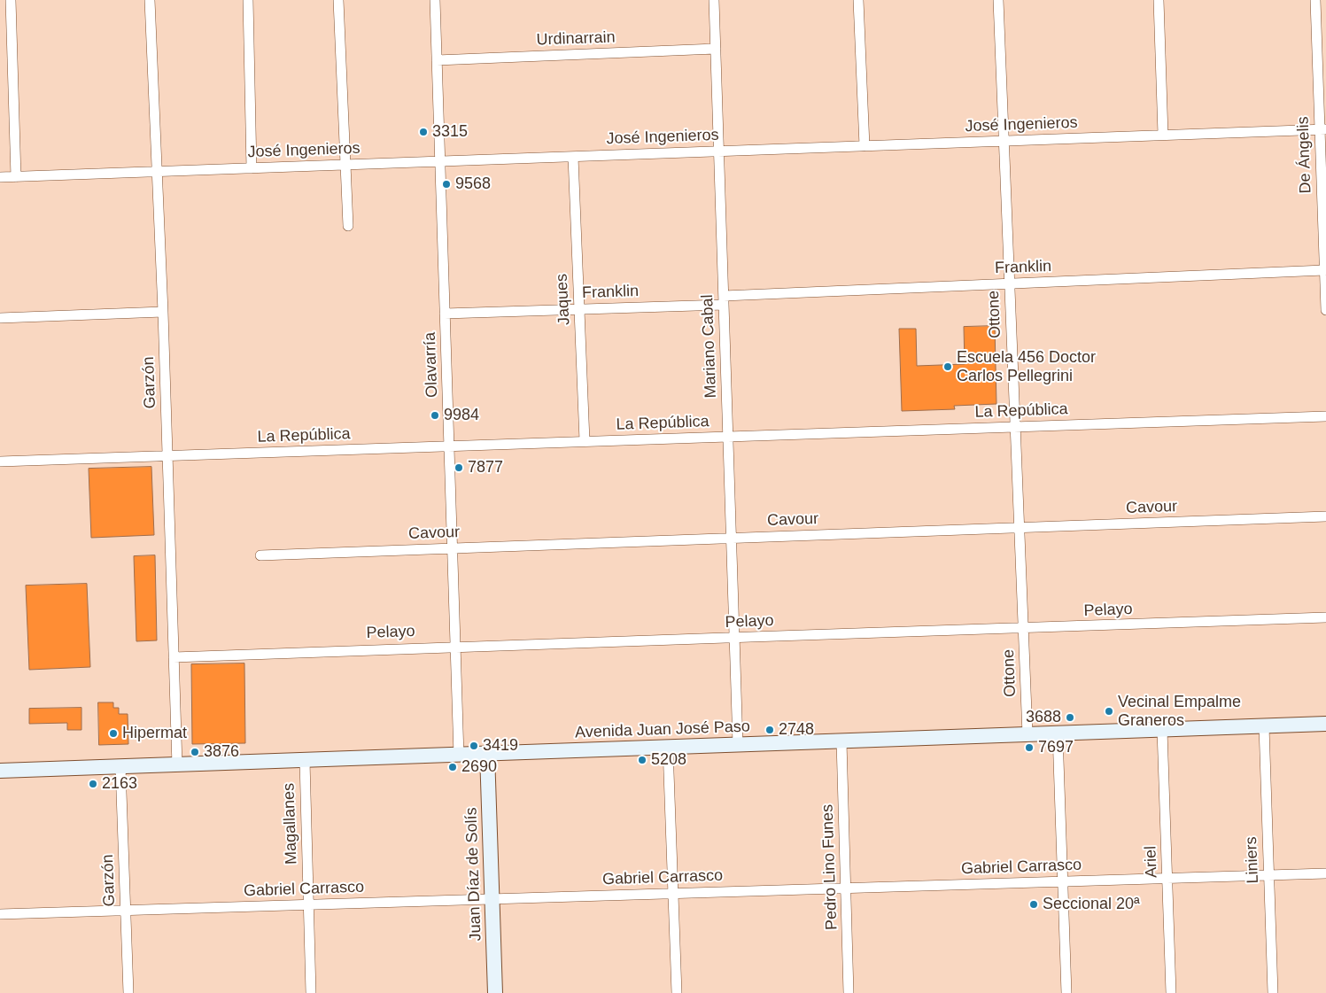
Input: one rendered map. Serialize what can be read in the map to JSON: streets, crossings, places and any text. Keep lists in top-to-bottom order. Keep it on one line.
{"streets":{"main road":["Avenida Juan José Paso","Juan Díaz de Solís"],"street":["Urdinarrain","José Ingenieros","De Ángelis","Franklin","Jaques","Ottone","Mariano Cabal","Olavarría","Garzón","La República","Cavour","Pelayo","Magallanes","Liniers","Ariel","Pedro Lino Funes","Gabriel Carrasco"]},"crossings":[["Urdinarrain","Mariano Cabal"],["Urdinarrain","Olavarría"],["José Ingenieros","De Ángelis"],["José Ingenieros","Jaques"],["José Ingenieros","Ottone"],["José Ingenieros","Mariano Cabal"],["José Ingenieros","Olavarría"],["José Ingenieros","Garzón"],["De Ángelis","Franklin"],["Franklin","Jaques"],["Franklin","Ottone"],["Franklin","Mariano Cabal"],["Franklin","Olavarría"],["Jaques","La República"],["Ottone","La República"],["Ottone","Cavour"],["Ottone","Pelayo"],["Ottone","Avenida Juan José Paso"],["Mariano Cabal","La República"],["Mariano Cabal","Cavour"],["Mariano Cabal","Pelayo"],["Mariano Cabal","Avenida Juan José Paso"],["Olavarría","La República"],["Olavarría","Cavour"],["Olavarría","Pelayo"],["Olavarría","Avenida Juan José Paso"],["Garzón","La República"],["Garzón","Pelayo"],["Garzón","Avenida Juan José Paso"],["Garzón","Gabriel Carrasco"],["Avenida Juan José Paso","Magallanes"],["Avenida Juan José Paso","Liniers"],["Avenida Juan José Paso","Ariel"],["Avenida Juan José Paso","Pedro Lino Funes"],["Avenida Juan José Paso","Juan Díaz de Solís"],["Magallanes","Gabriel Carrasco"],["Liniers","Gabriel Carrasco"],["Ariel","Gabriel Carrasco"],["Pedro Lino Funes","Gabriel Carrasco"],["Gabriel Carrasco","Juan Díaz de Solís"]],"places":["3315","9568","Escuela 456 Doctor Carlos Pellegrini","9984","7877","Vecinal Empalme Graneros","3688","2748","Hipermat","3419","7697","3876","5208","2690","2163","Seccional 20ª"]}
